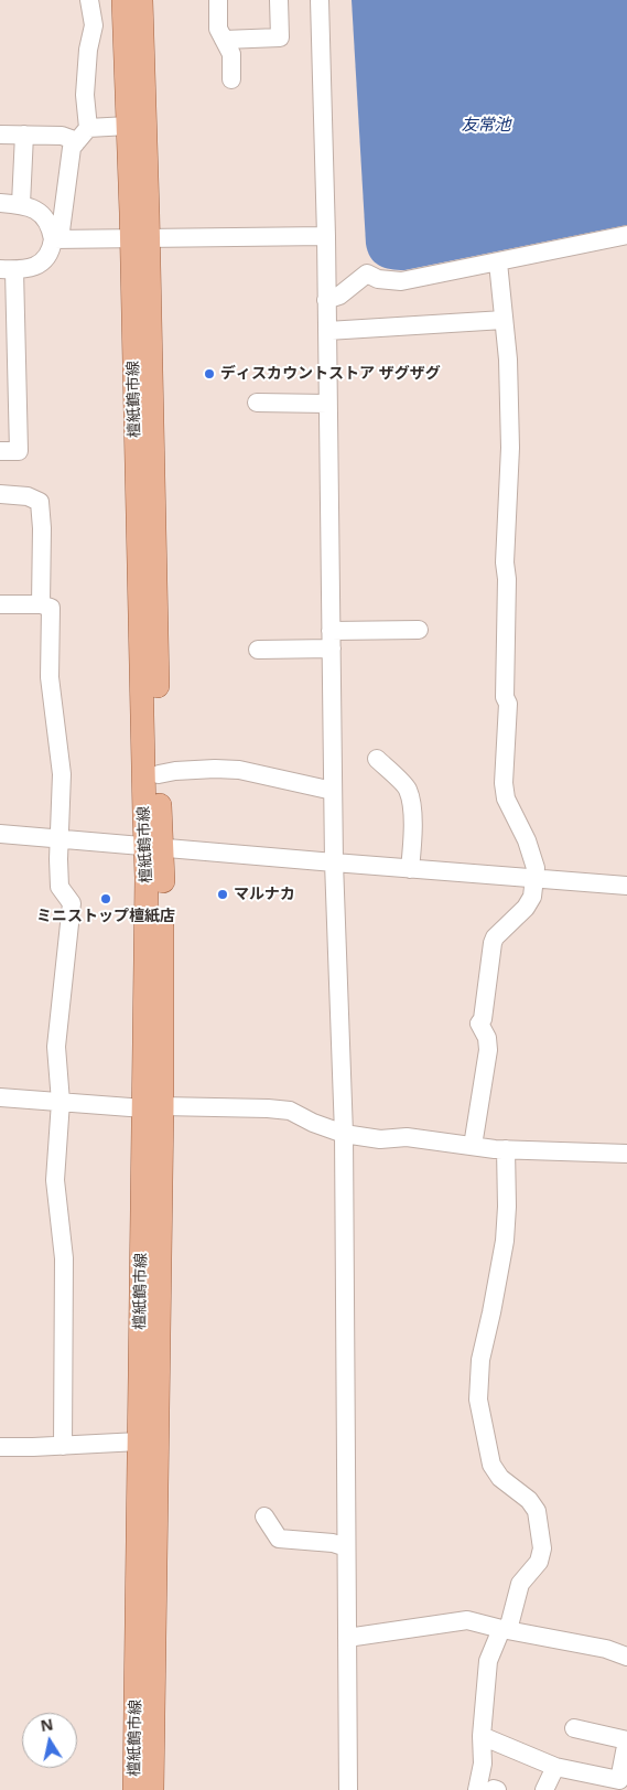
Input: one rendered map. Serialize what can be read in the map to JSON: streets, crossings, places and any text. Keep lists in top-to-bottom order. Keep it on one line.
{"streets":{"main road":["檀紙鶴市線"]},"water":["友常池"],"places":["ディスカウントストア ザグザグ","マルナカ","ミニストップ檀紙店"],"north":"top"}
